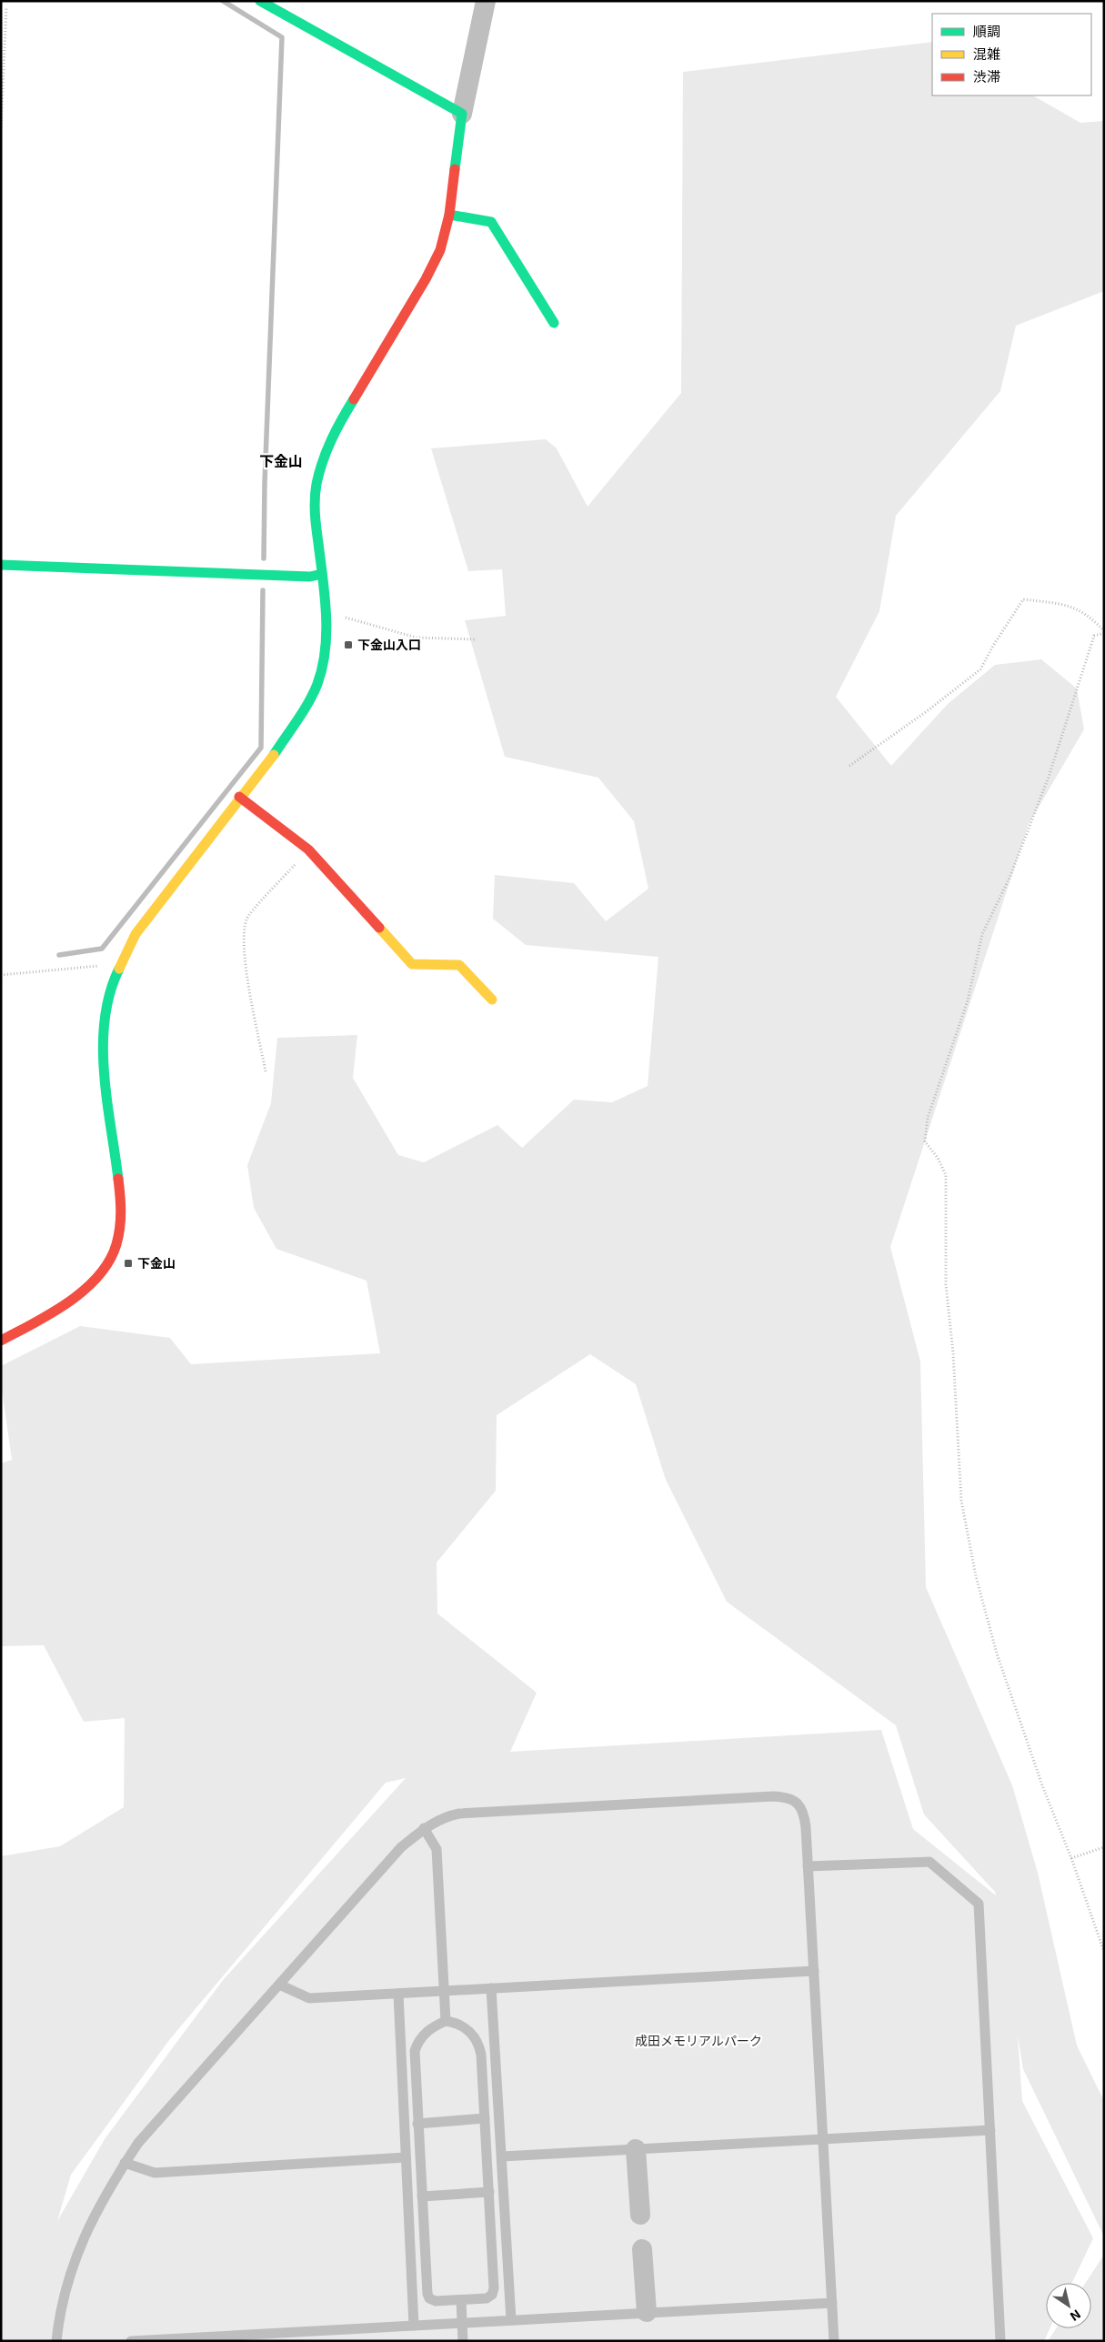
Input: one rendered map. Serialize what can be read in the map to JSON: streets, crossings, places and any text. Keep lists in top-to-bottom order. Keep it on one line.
{"districts":["下金山"],"parks":["成田メモリアルパーク"],"places":{"transit":["下金山入口","下金山"]},"legend":["順調","混雑","渋滞"],"north":"bottom right"}
